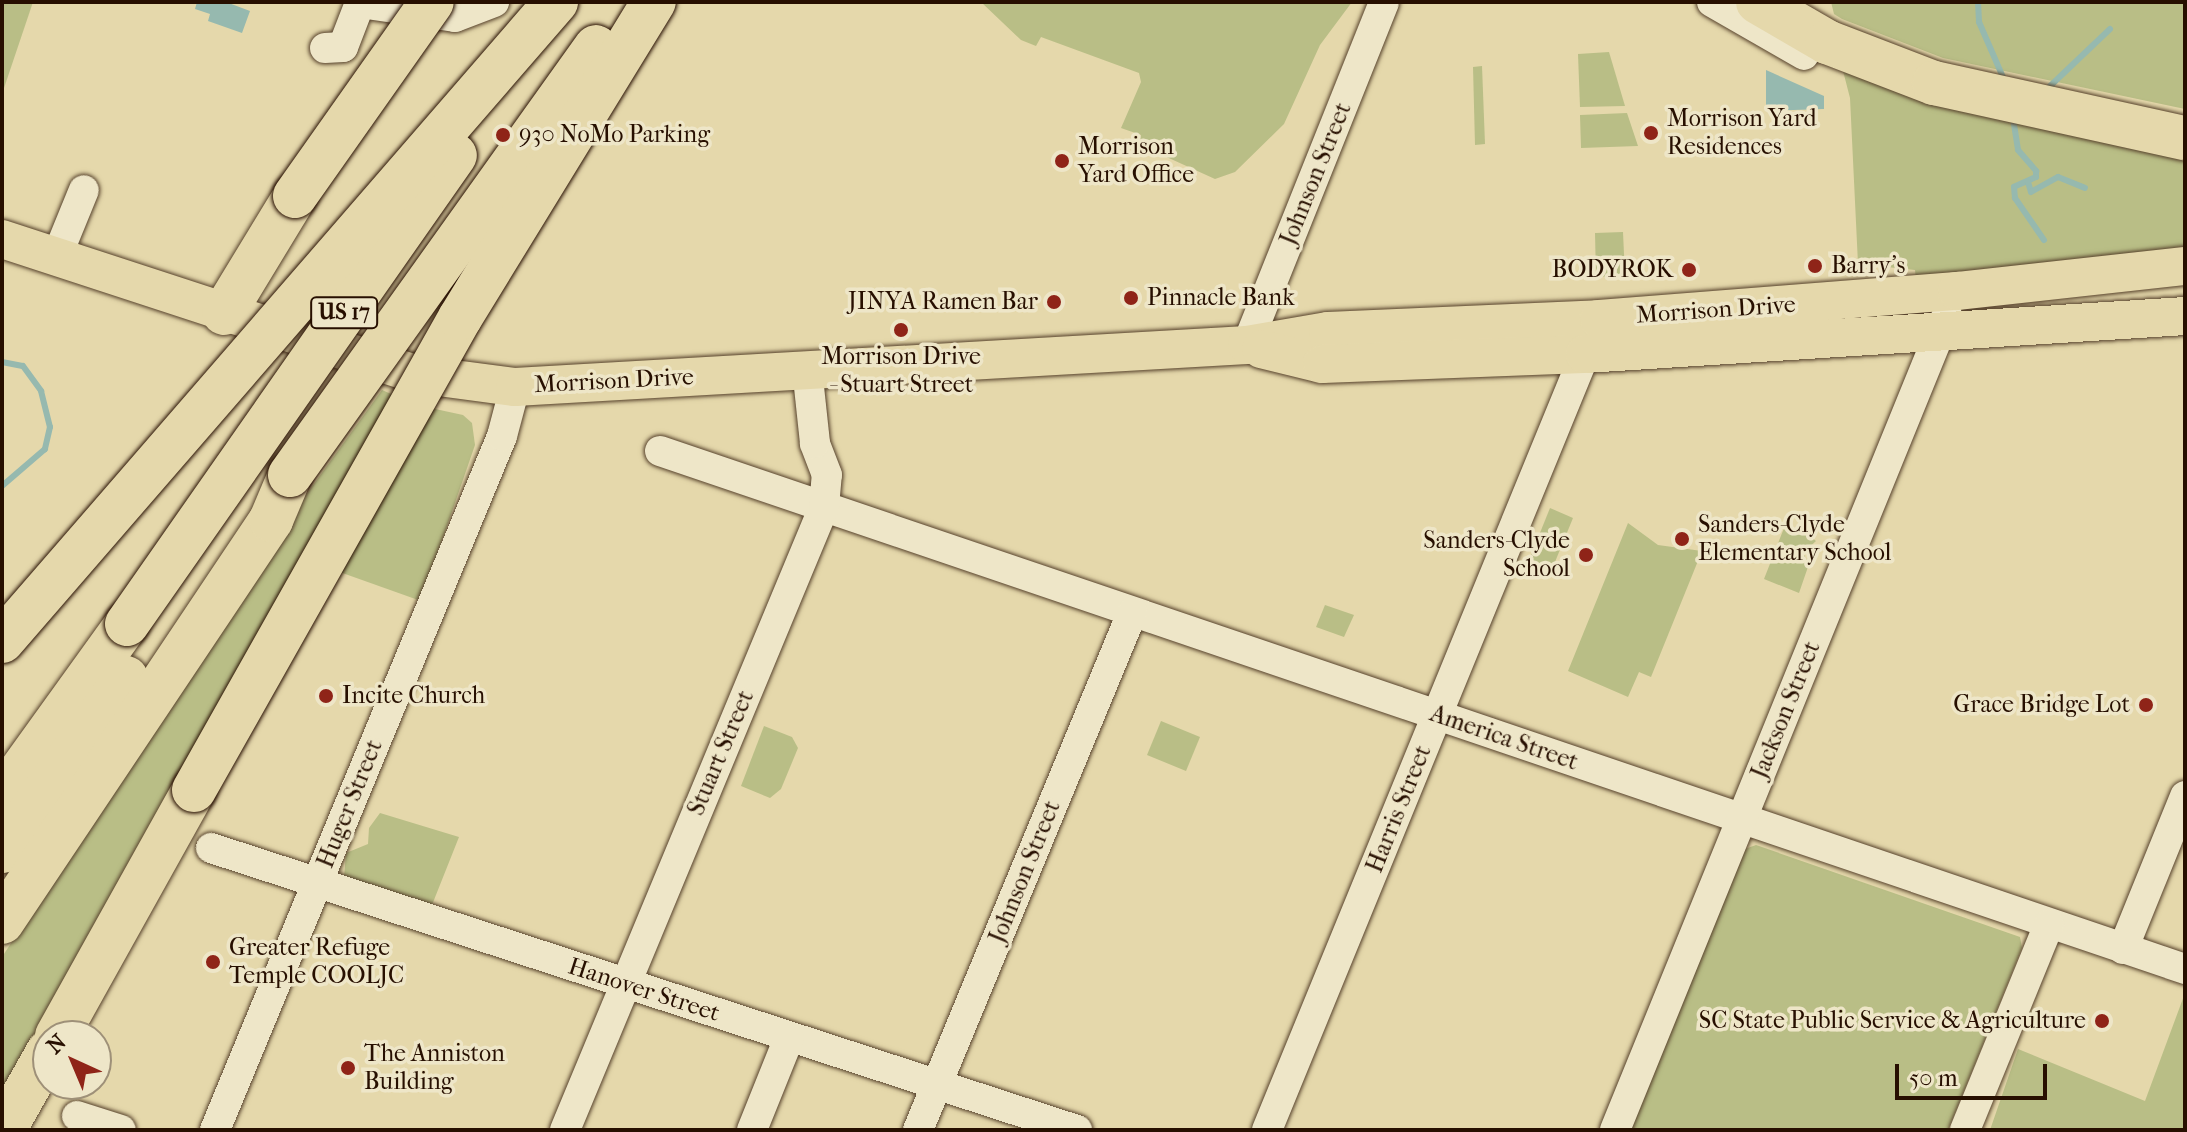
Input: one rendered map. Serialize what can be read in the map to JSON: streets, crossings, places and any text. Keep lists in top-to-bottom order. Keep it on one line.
{"streets":{"highway":["US 17"],"main road":["Morrison Drive"],"street":["Johnson Street","Jackson Street","America Street","Stuart Street","Huger Street","Harris Street","Hanover Street"]},"crossings":[["Johnson Street","Morrison Drive"],["Johnson Street","America Street"],["Johnson Street","Hanover Street"],["Morrison Drive","Jackson Street"],["Morrison Drive","Stuart Street"],["Morrison Drive","Huger Street"],["Morrison Drive","Harris Street"],["Jackson Street","America Street"],["America Street","Stuart Street"],["America Street","Harris Street"],["Stuart Street","Hanover Street"],["Huger Street","Hanover Street"]],"places":["Morrison Yard Residences","930 NoMo Parking","Morrison Yard Office","Barry's","BODYROK","Pinnacle Bank","JINYA Ramen Bar","Morrison Drive - Stuart Street","Sanders-Clyde Elementary School","Sanders-Clyde School","Incite Church","Grace Bridge Lot","Greater Refuge Temple COOLJC","SC State Public Service & Agriculture","The Anniston Building"],"scale_bar":"50 m","north":"top left"}
